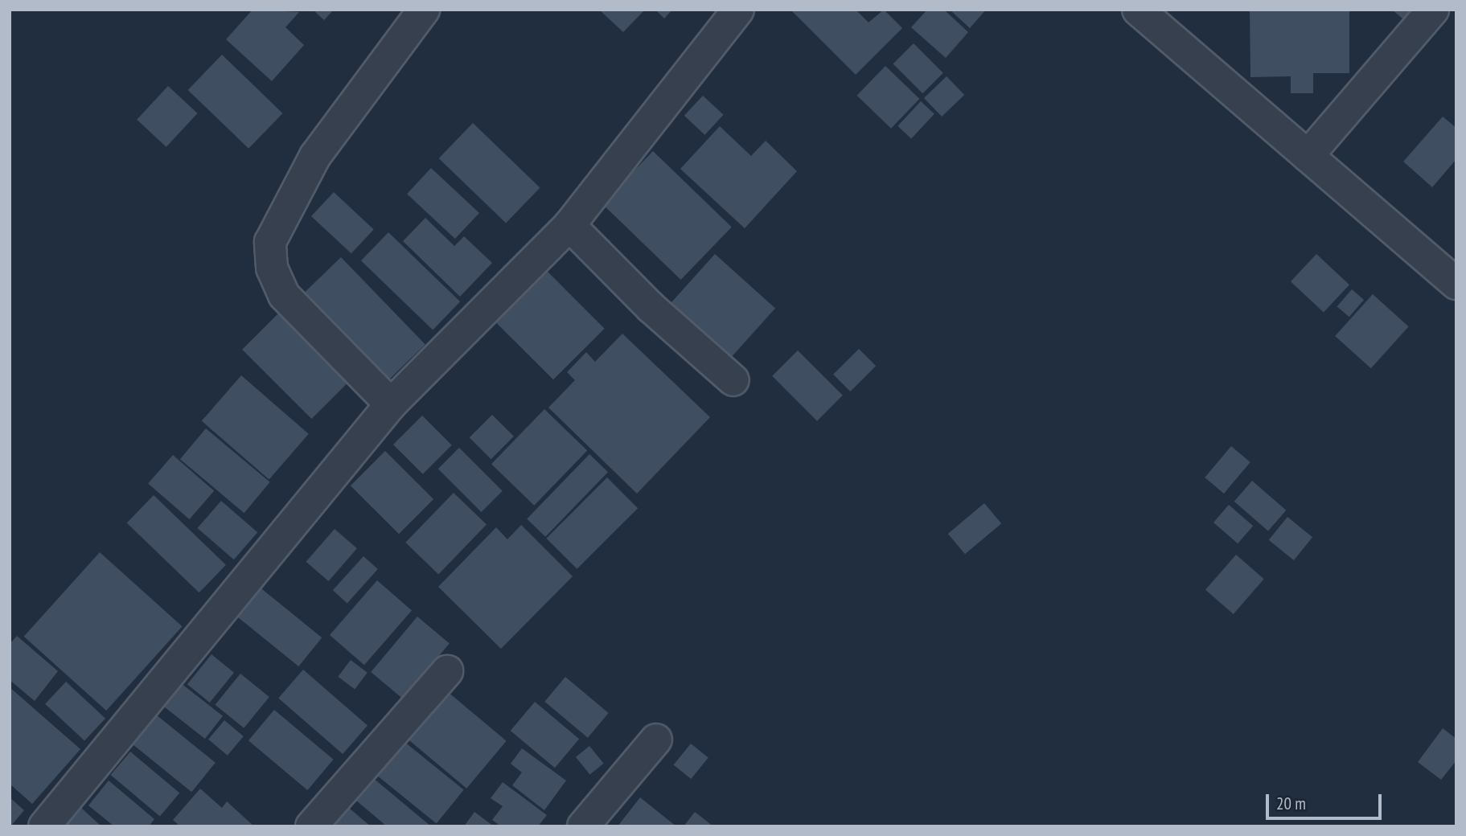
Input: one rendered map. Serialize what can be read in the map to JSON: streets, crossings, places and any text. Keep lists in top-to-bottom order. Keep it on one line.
{"scale_bar":"20 m"}
